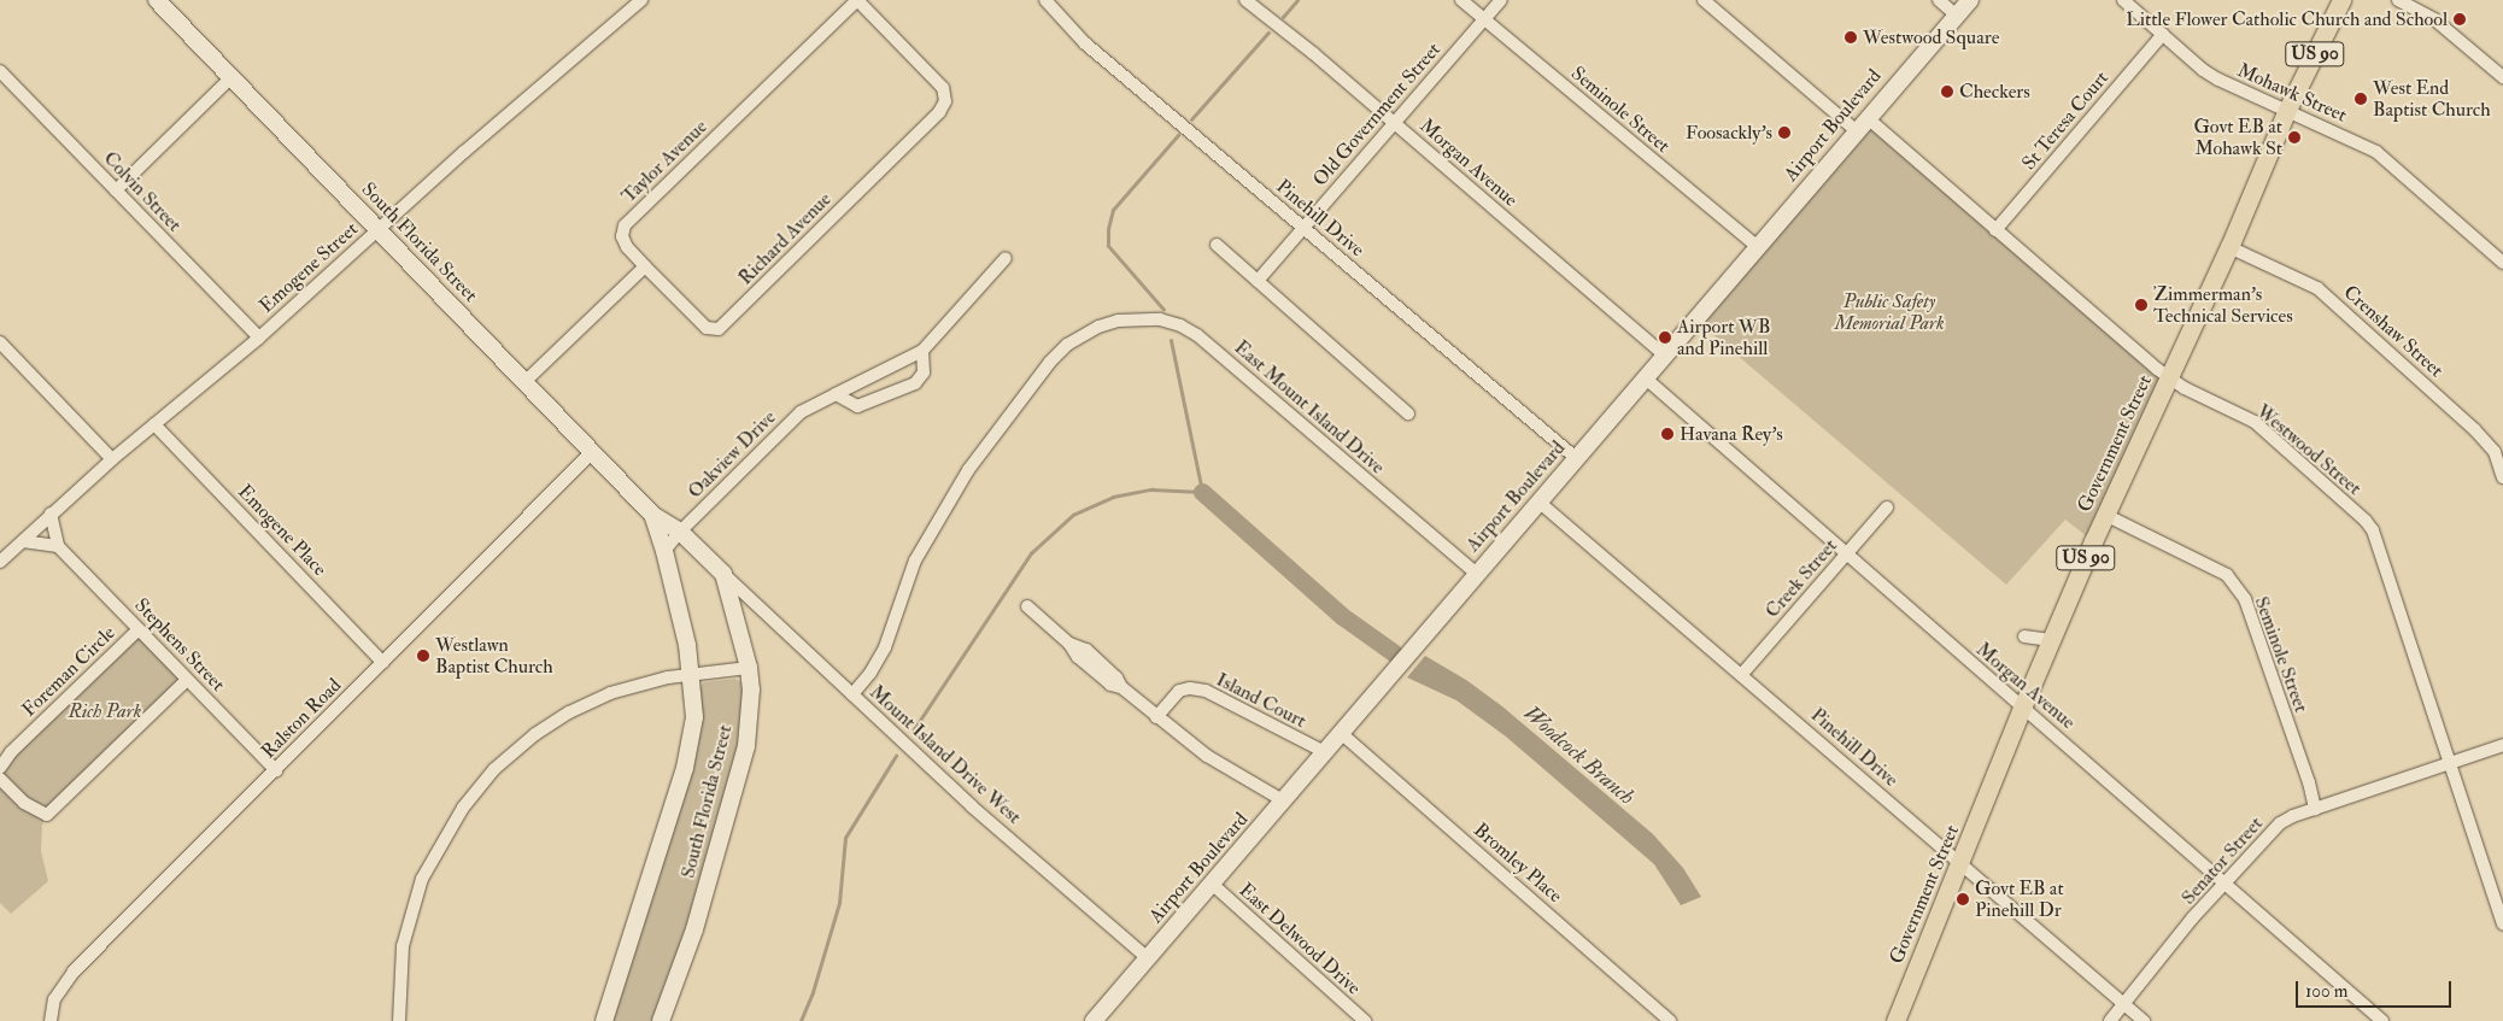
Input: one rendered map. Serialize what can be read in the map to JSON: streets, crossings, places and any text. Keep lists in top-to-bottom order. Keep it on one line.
{"streets":{"main road":["US 90","Government Street"],"street":["Mohawk Street","Seminole Street","Old Government Street","St Teresa Court","Airport Boulevard","Taylor Avenue","Morgan Avenue","Colvin Street","Pinehill Drive","Richard Avenue","South Florida Street","Emogene Street","Crenshaw Street","East Mount Island Drive","Westwood Street","Oakview Drive","Emogene Place","Creek Street","Stephens Street","Foreman Circle","Island Court","Ralston Road","Mount Island Drive West","Senator Street","Bromley Place","East Delwood Drive"]},"crossings":[["Mohawk Street","St Teresa Court"],["Mohawk Street","Government Street"],["Seminole Street","Old Government Street"],["Seminole Street","Airport Boulevard"],["Seminole Street","Government Street"],["Seminole Street","Senator Street"],["Old Government Street","Morgan Avenue"],["Old Government Street","Pinehill Drive"],["St Teresa Court","Westwood Street"],["Airport Boulevard","Morgan Avenue"],["Airport Boulevard","Pinehill Drive"],["Airport Boulevard","East Mount Island Drive"],["Airport Boulevard","Westwood Street"],["Airport Boulevard","Island Court"],["Airport Boulevard","Mount Island Drive West"],["Airport Boulevard","Bromley Place"],["Airport Boulevard","East Delwood Drive"],["Taylor Avenue","Richard Avenue"],["Morgan Avenue","Government Street"],["Morgan Avenue","Creek Street"],["Morgan Avenue","Senator Street"],["Colvin Street","Emogene Street"],["Pinehill Drive","Government Street"],["Pinehill Drive","Creek Street"],["Pinehill Drive","Senator Street"],["South Florida Street","Emogene Street"],["South Florida Street","Oakview Drive"],["South Florida Street","Ralston Road"],["South Florida Street","Mount Island Drive West"],["Emogene Street","Emogene Place"],["Crenshaw Street","Government Street"],["East Mount Island Drive","Mount Island Drive West"],["Government Street","Westwood Street"],["Westwood Street","Senator Street"],["Emogene Place","Ralston Road"],["Stephens Street","Foreman Circle"],["Stephens Street","Ralston Road"]],"water":["Woodcock Branch"],"parks":["Public Safety Memorial Park","Rich Park"],"places":["Little Flower Catholic Church and School","Westwood Square","Checkers","West End Baptist Church","Foosackly's","Govt EB at Mohawk St","Zimmerman's Technical Services","Airport WB and Pinehill","Havana Rey's","Westlawn Baptist Church","Govt EB at Pinehill Dr"],"scale_bar":"100 m"}
